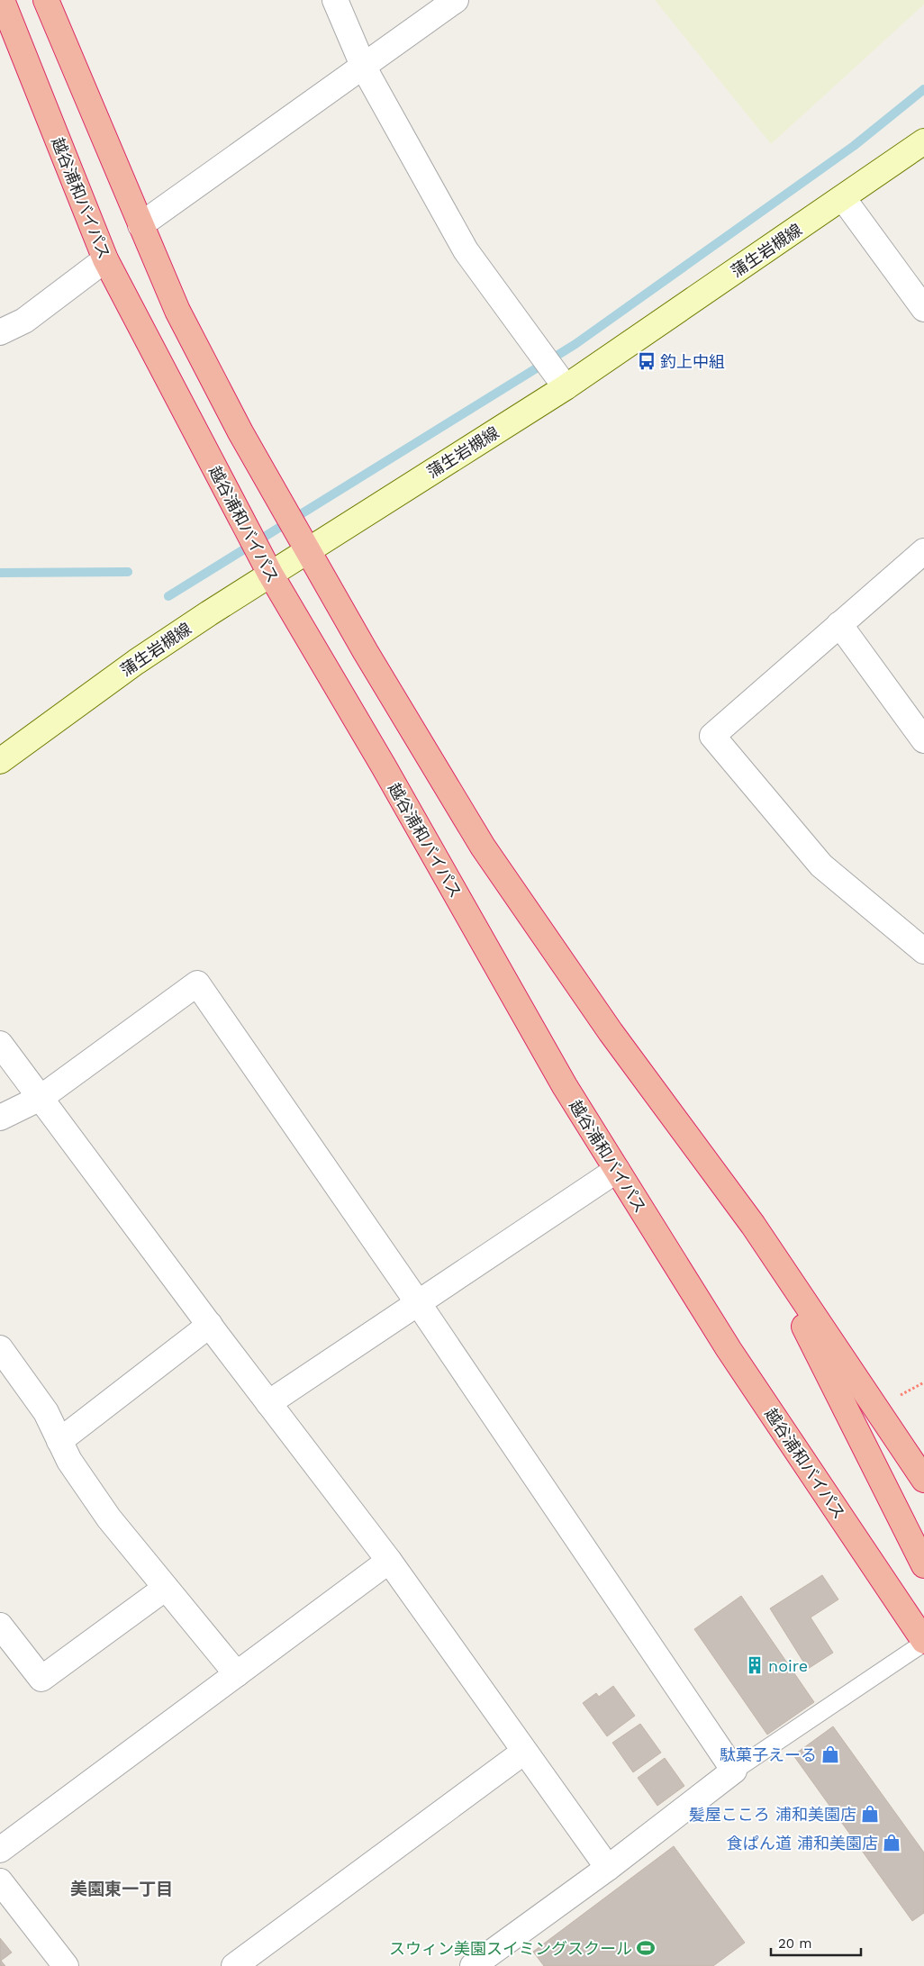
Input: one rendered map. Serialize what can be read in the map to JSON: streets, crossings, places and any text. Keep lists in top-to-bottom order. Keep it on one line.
{"streets":{"highway":["越谷浦和バイパス"],"main road":["蒲生岩槻線"]},"crossings":[["越谷浦和バイパス","蒲生岩槻線"]],"districts":["美園東一丁目"],"places":{"bus stop":["釣上中組"],"building":["noire"],"shop":["駄菓子えーる","髪屋こころ 浦和美園店","食ぱん道 浦和美園店"],"sports":["スウィン美園スイミングスクール"]},"scale_bar":"20 m"}
